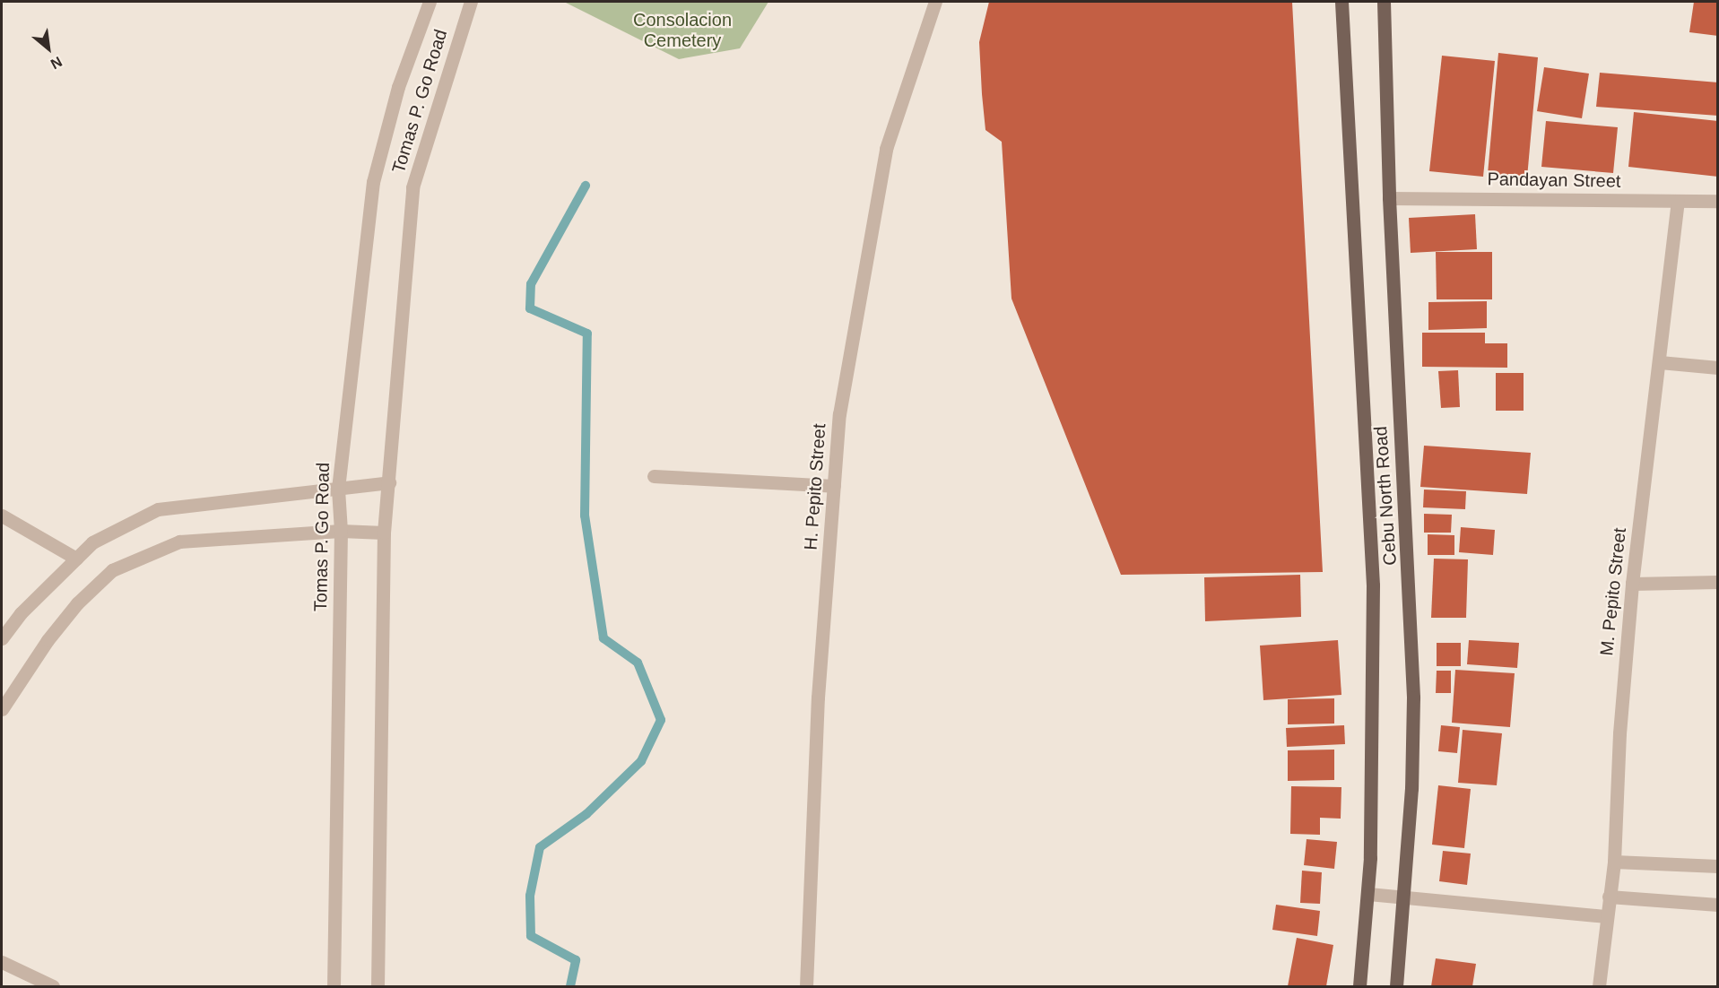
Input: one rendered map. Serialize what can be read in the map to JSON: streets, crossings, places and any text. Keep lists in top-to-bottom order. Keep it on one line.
{"streets":{"main road":["Cebu North Road"],"street":["Tomas P. Go Road","Pandayan Street","H. Pepito Street","M. Pepito Street"]},"crossings":[["Pandayan Street","Cebu North Road"],["Pandayan Street","M. Pepito Street"]],"parks":["Consolacion Cemetery"],"north":"bottom right"}
